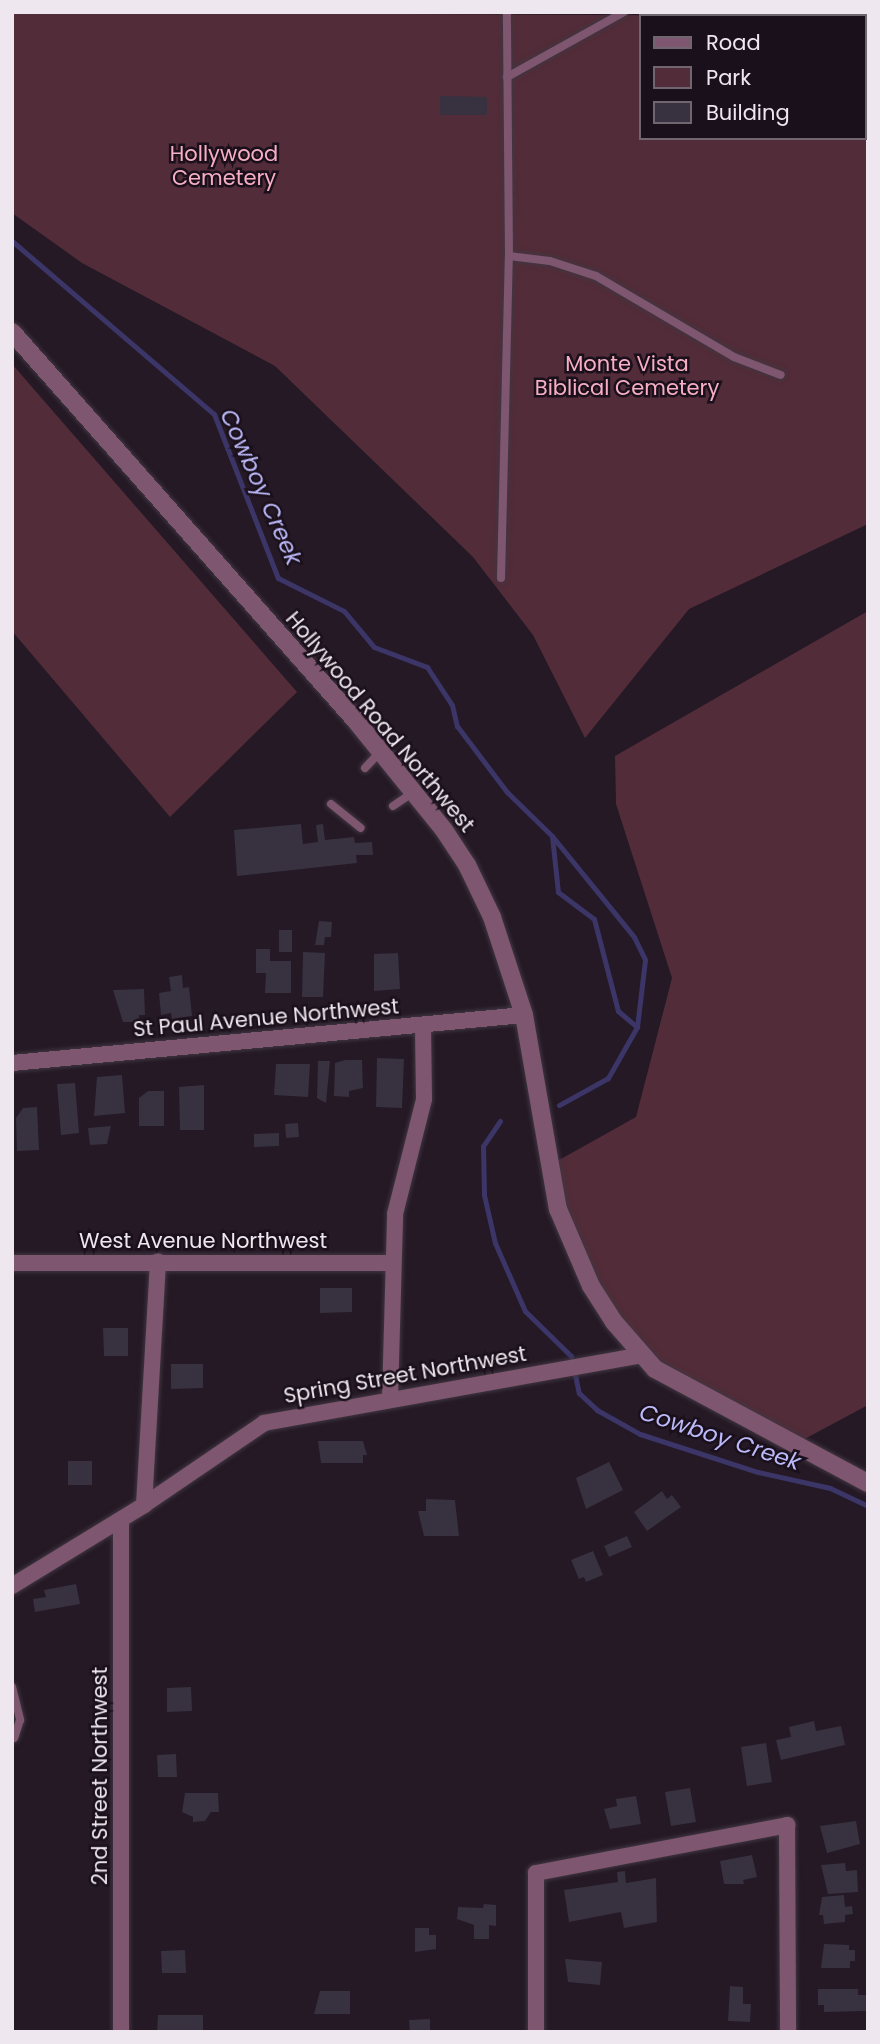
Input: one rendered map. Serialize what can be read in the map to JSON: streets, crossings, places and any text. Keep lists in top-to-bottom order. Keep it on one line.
{"streets":{"street":["Hollywood Road Northwest","St Paul Avenue Northwest","West Avenue Northwest","Spring Street Northwest","2nd Street Northwest"]},"crossings":[["Hollywood Road Northwest","St Paul Avenue Northwest"],["Hollywood Road Northwest","Spring Street Northwest"],["Spring Street Northwest","2nd Street Northwest"]],"water":["Cowboy Creek"],"parks":["Hollywood Cemetery","Monte Vista Biblical Cemetery"],"legend":["Road","Park","Building"]}
